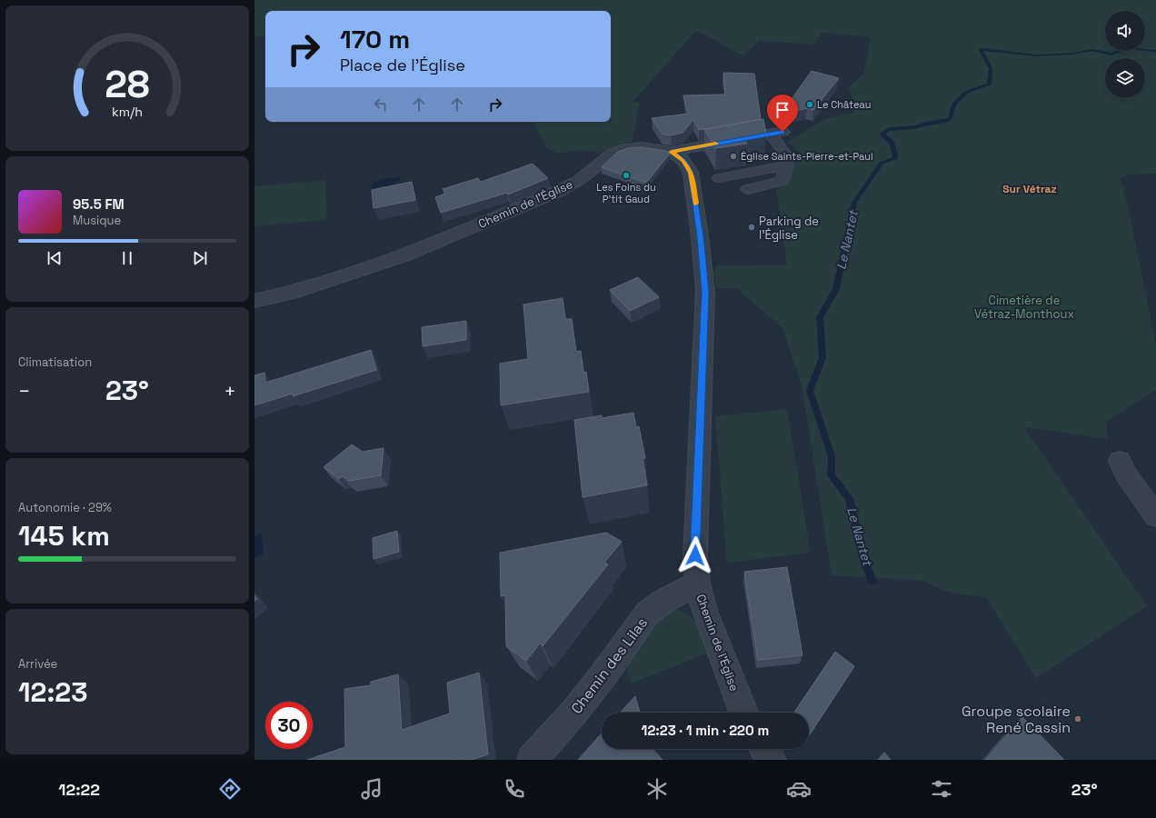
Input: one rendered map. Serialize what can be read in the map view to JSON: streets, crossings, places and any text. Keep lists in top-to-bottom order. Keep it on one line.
{"streets":{"street":["Chemin de l'Église","Chemin des Lilas"]},"crossings":[["Chemin de l'Église","Chemin des Lilas"]],"districts":["Sur Vétraz"],"water":["Le Nantet"],"parks":["Cimetière de Vétraz-Monthoux"],"places":["Le Château","Église Saints-Pierre-et-Paul","Les Foins du P'tit Gaud","Parking de l'Église","Groupe scolaire René Cassin"],"page":{"turn":["170 m","Place de l'Église"],"song":["95.5 FM","Musique"],"tile":["Climatisation",["Autonomie · 29%","145 km"],["Arrivée","12:23"]],"heat":["−","23°","+"],"limit":"30","trip":"12:23 · 1 min · 220 m","tabs":["12:22","23°"],"gauge":["28","km/h"]}}
